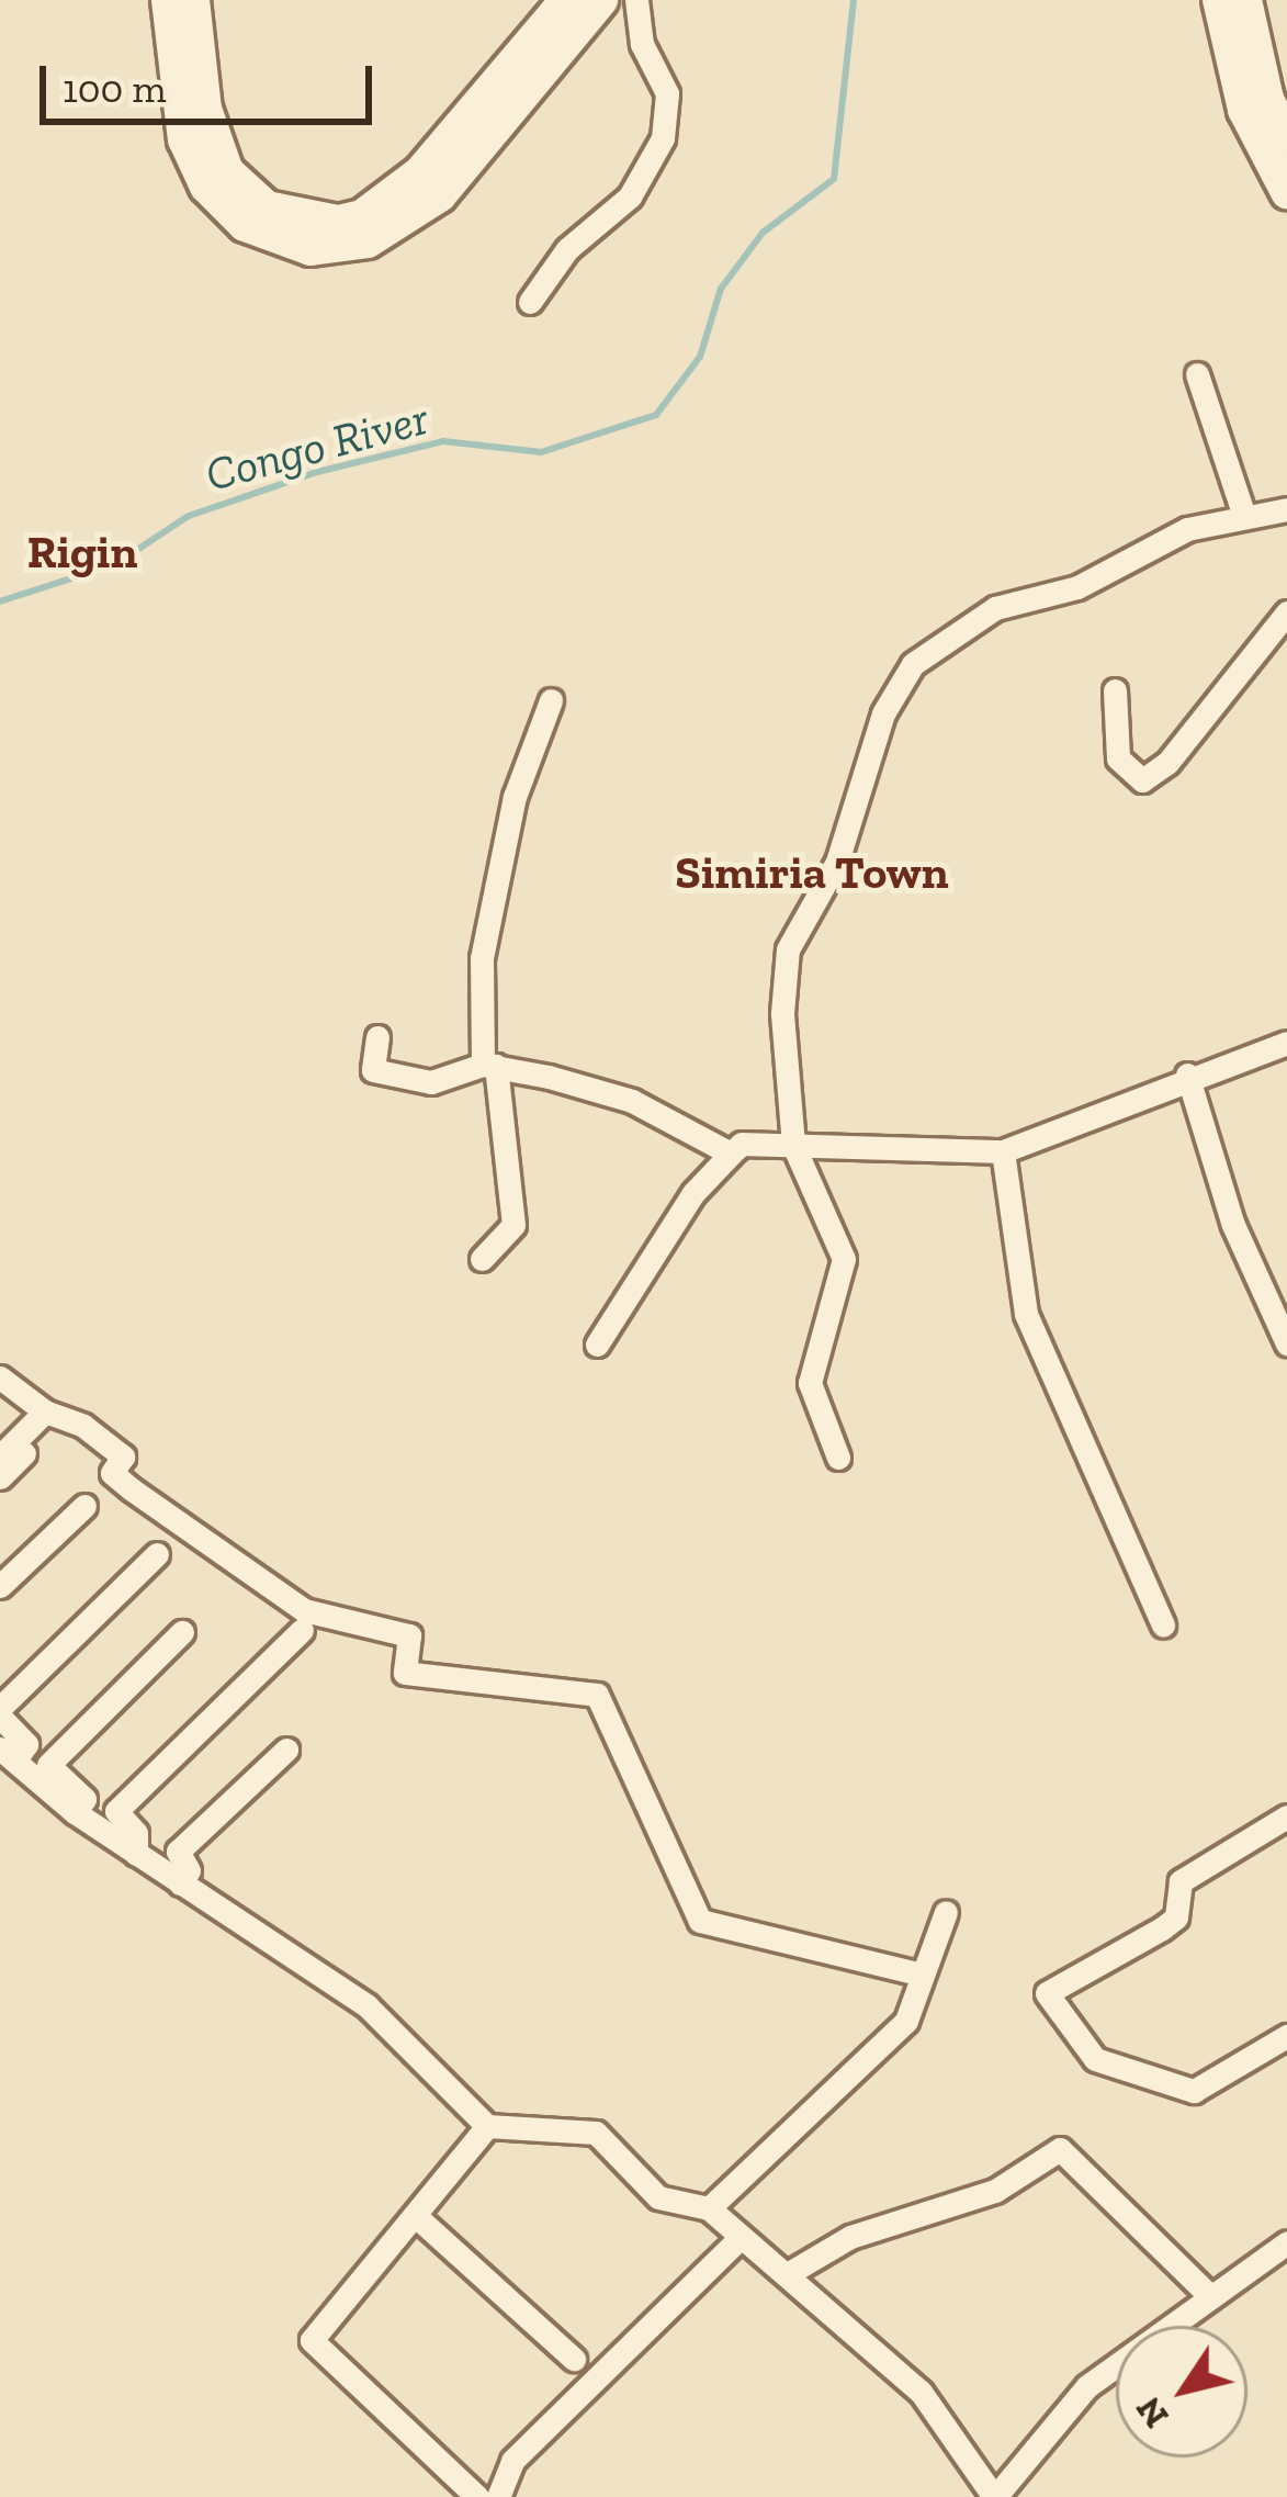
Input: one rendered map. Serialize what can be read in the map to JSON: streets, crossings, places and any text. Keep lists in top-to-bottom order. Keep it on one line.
{"districts":["Rigin","Simiria Town"],"water":["Congo River"],"scale_bar":"100 m","north":"bottom left"}
